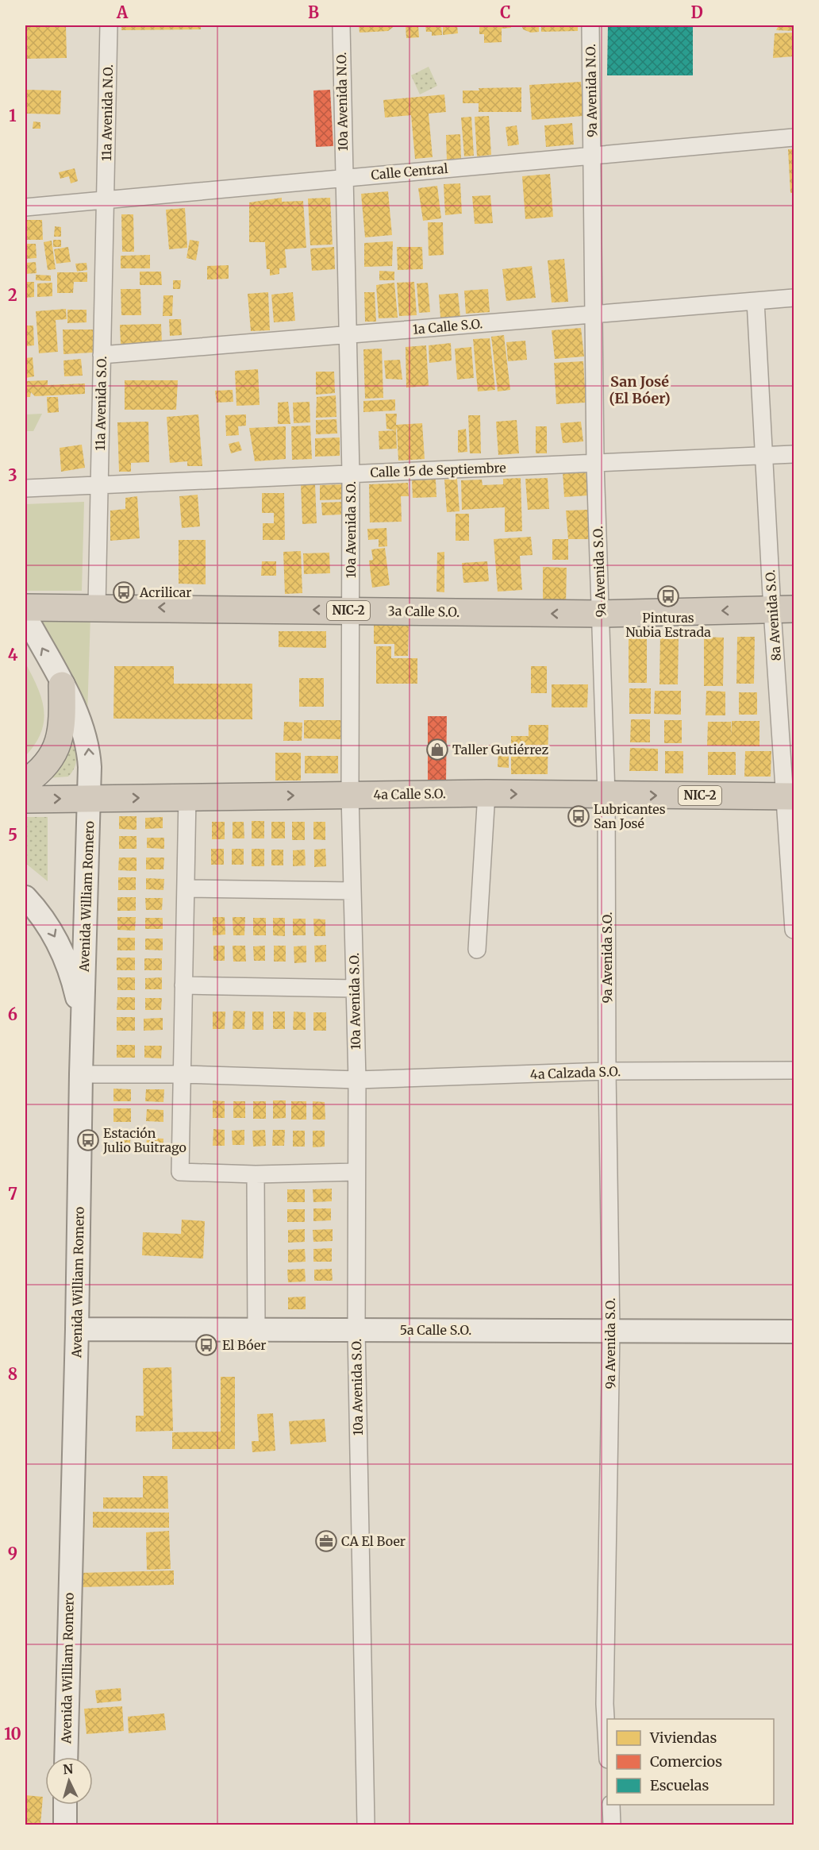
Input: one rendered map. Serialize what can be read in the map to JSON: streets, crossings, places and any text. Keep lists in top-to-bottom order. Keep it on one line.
{"streets":{"highway":["NIC-2","3a Calle S.O.","4a Calle S.O."],"main road":["Avenida William Romero","5a Calle S.O."],"street":["9a Avenida N.O.","10a Avenida N.O.","11a Avenida N.O.","Calle Central","1a Calle S.O.","11a Avenida S.O.","Calle 15 de Septiembre","10a Avenida S.O.","9a Avenida S.O.","8a Avenida S.O.","4a Calzada S.O."]},"crossings":[["9a Avenida N.O.","Calle Central"],["9a Avenida N.O.","9a Avenida S.O."],["10a Avenida N.O.","Calle Central"],["10a Avenida N.O.","10a Avenida S.O."],["11a Avenida N.O.","Calle Central"],["11a Avenida N.O.","11a Avenida S.O."],["Calle Central","11a Avenida S.O."],["Calle Central","10a Avenida S.O."],["Calle Central","9a Avenida S.O."],["1a Calle S.O.","11a Avenida S.O."],["1a Calle S.O.","10a Avenida S.O."],["1a Calle S.O.","9a Avenida S.O."],["1a Calle S.O.","8a Avenida S.O."],["11a Avenida S.O.","Calle 15 de Septiembre"],["11a Avenida S.O.","3a Calle S.O."],["Calle 15 de Septiembre","10a Avenida S.O."],["Calle 15 de Septiembre","9a Avenida S.O."],["Calle 15 de Septiembre","8a Avenida S.O."],["10a Avenida S.O.","3a Calle S.O."],["10a Avenida S.O.","4a Calle S.O."],["10a Avenida S.O.","4a Calzada S.O."],["10a Avenida S.O.","5a Calle S.O."],["9a Avenida S.O.","3a Calle S.O."],["9a Avenida S.O.","4a Calle S.O."],["9a Avenida S.O.","4a Calzada S.O."],["9a Avenida S.O.","5a Calle S.O."],["3a Calle S.O.","8a Avenida S.O."],["8a Avenida S.O.","4a Calle S.O."],["4a Calle S.O.","Avenida William Romero"],["Avenida William Romero","4a Calzada S.O."],["Avenida William Romero","5a Calle S.O."]],"one_way":["3a Calle S.O.","4a Calle S.O."],"districts":["San José (El Bóer)"],"places":{"bus stop":["Acrilicar","Pinturas Nubia Estrada","Lubricantes San José","Estación Julio Buitrago","El Bóer"],"shop":["Taller Gutiérrez"],"office":["CA El Boer"]},"legend":["Viviendas","Comercios","Escuelas"],"north":"top","grid":{"columns":["A","B","C","D"],"rows":["1","2","3","4","5","6","7","8","9","10"]}}
